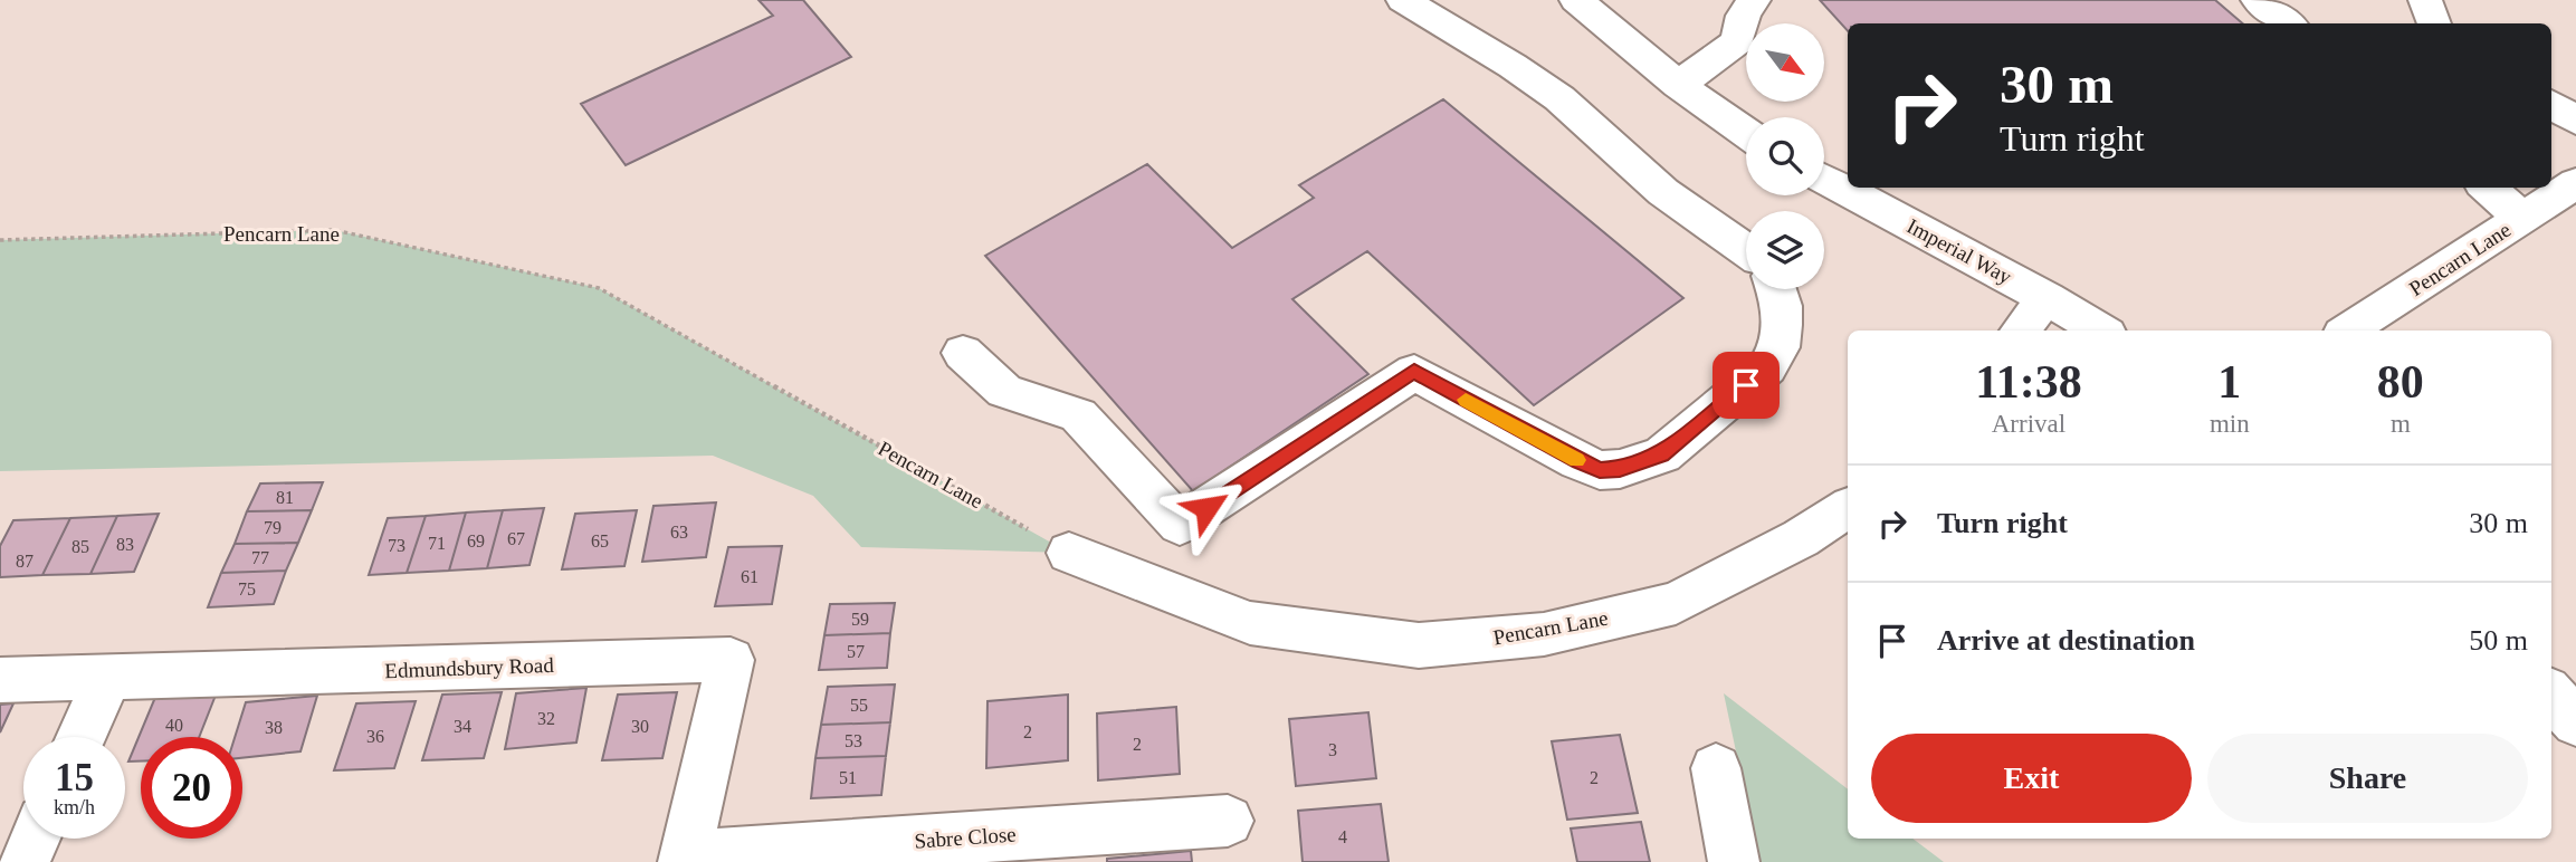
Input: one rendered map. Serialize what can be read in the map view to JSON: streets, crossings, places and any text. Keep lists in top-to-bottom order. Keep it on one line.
{"streets":{"street":["Pencarn Lane","Imperial Way","Edmundsbury Road","Sabre Close"]},"crossings":[["Edmundsbury Road","Sabre Close"]],"house_numbers":["81","79","63","67","69","65","71","83","73","85","77","87","61","75","59","57","55","32","40","34","30","38","2","36","53","2","3","51","2","4"],"north":"bottom right","page":{"turn":["30 m","Turn right"],"eta":["11:38","Arrival","1","min","80","m"],"list":[{"name":"Turn right","value":"30 m"},{"name":"Arrive at destination","value":"50 m"}],"buttons":["Exit","Share"],"speed":"15 km/h","limit":"20"}}
